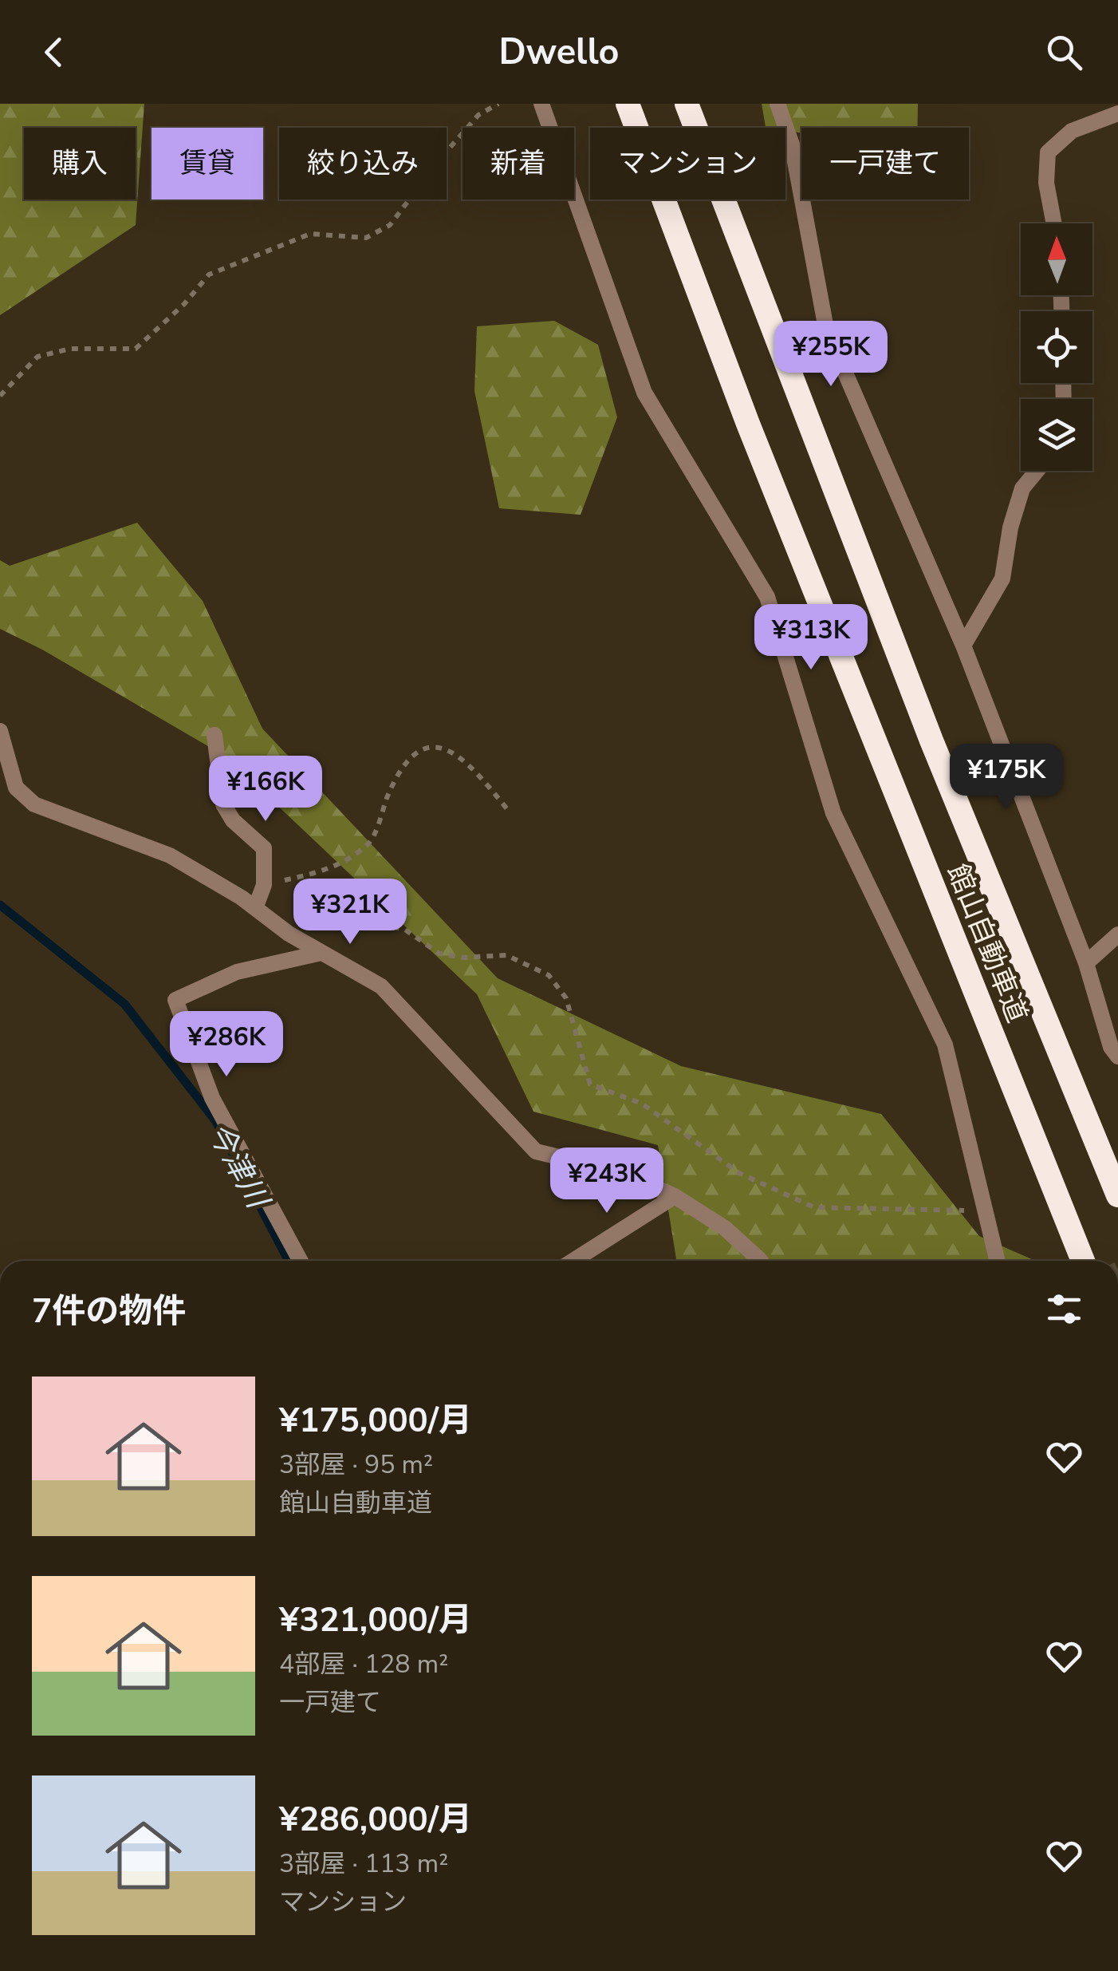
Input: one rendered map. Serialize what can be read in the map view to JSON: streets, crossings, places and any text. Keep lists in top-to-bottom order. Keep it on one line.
{"streets":{"highway":["館山自動車道"]},"water":["今津川"],"north":"top","page":{"header":"Dwello","chip":["購入","賃貸","絞り込み","新着","マンション","一戸建て"],"price":["¥255K","¥313K","¥175K","¥166K","¥321K","¥286K","¥243K"],"heading":"7件の物件","list":[{"name":"¥175,000/月","note":"3部屋 · 95 m² · 館山自動車道"},{"name":"¥321,000/月","note":"4部屋 · 128 m² · 一戸建て"},{"name":"¥286,000/月","note":"3部屋 · 113 m² · マンション"}]}}
